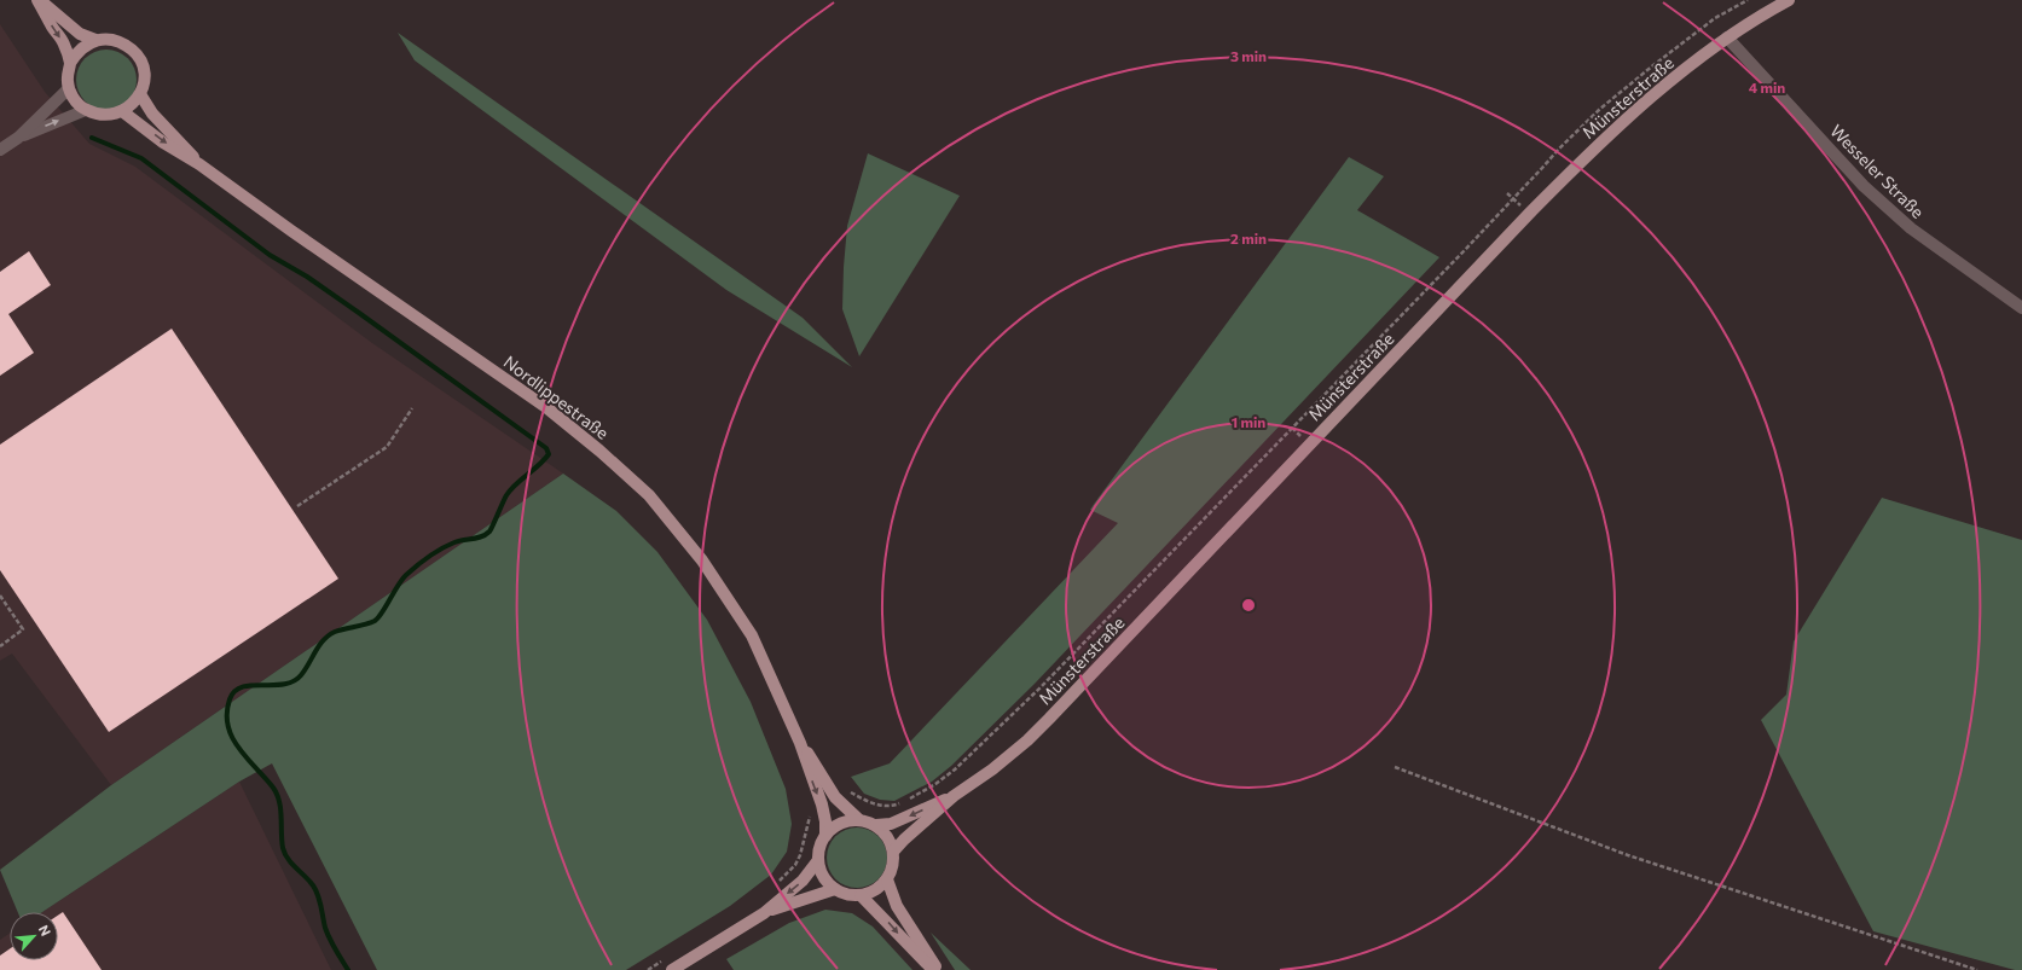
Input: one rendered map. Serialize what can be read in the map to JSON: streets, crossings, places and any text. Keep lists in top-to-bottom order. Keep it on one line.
{"streets":{"main road":["Münsterstraße","Nordlippestraße"],"street":["Wesseler Straße"]},"crossings":[["Münsterstraße","Wesseler Straße"],["Münsterstraße","Nordlippestraße"]],"north":"top right","rings":["3 min","4 min","2 min","1 min"]}
